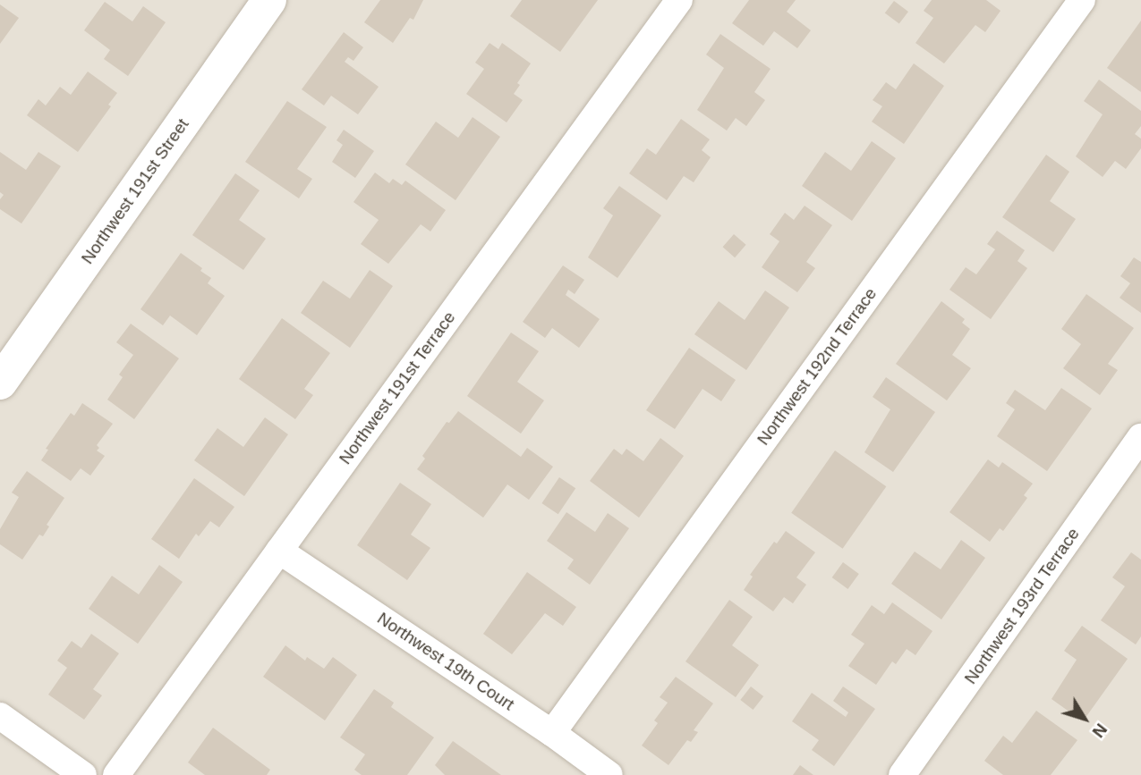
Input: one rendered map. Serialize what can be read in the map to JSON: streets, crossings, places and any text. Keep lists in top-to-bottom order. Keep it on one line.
{"streets":{"street":["Northwest 191st Street","Northwest 192nd Terrace","Northwest 191st Terrace","Northwest 193rd Terrace","Northwest 19th Court"]},"crossings":[["Northwest 192nd Terrace","Northwest 19th Court"],["Northwest 191st Terrace","Northwest 19th Court"]],"north":"bottom right"}
